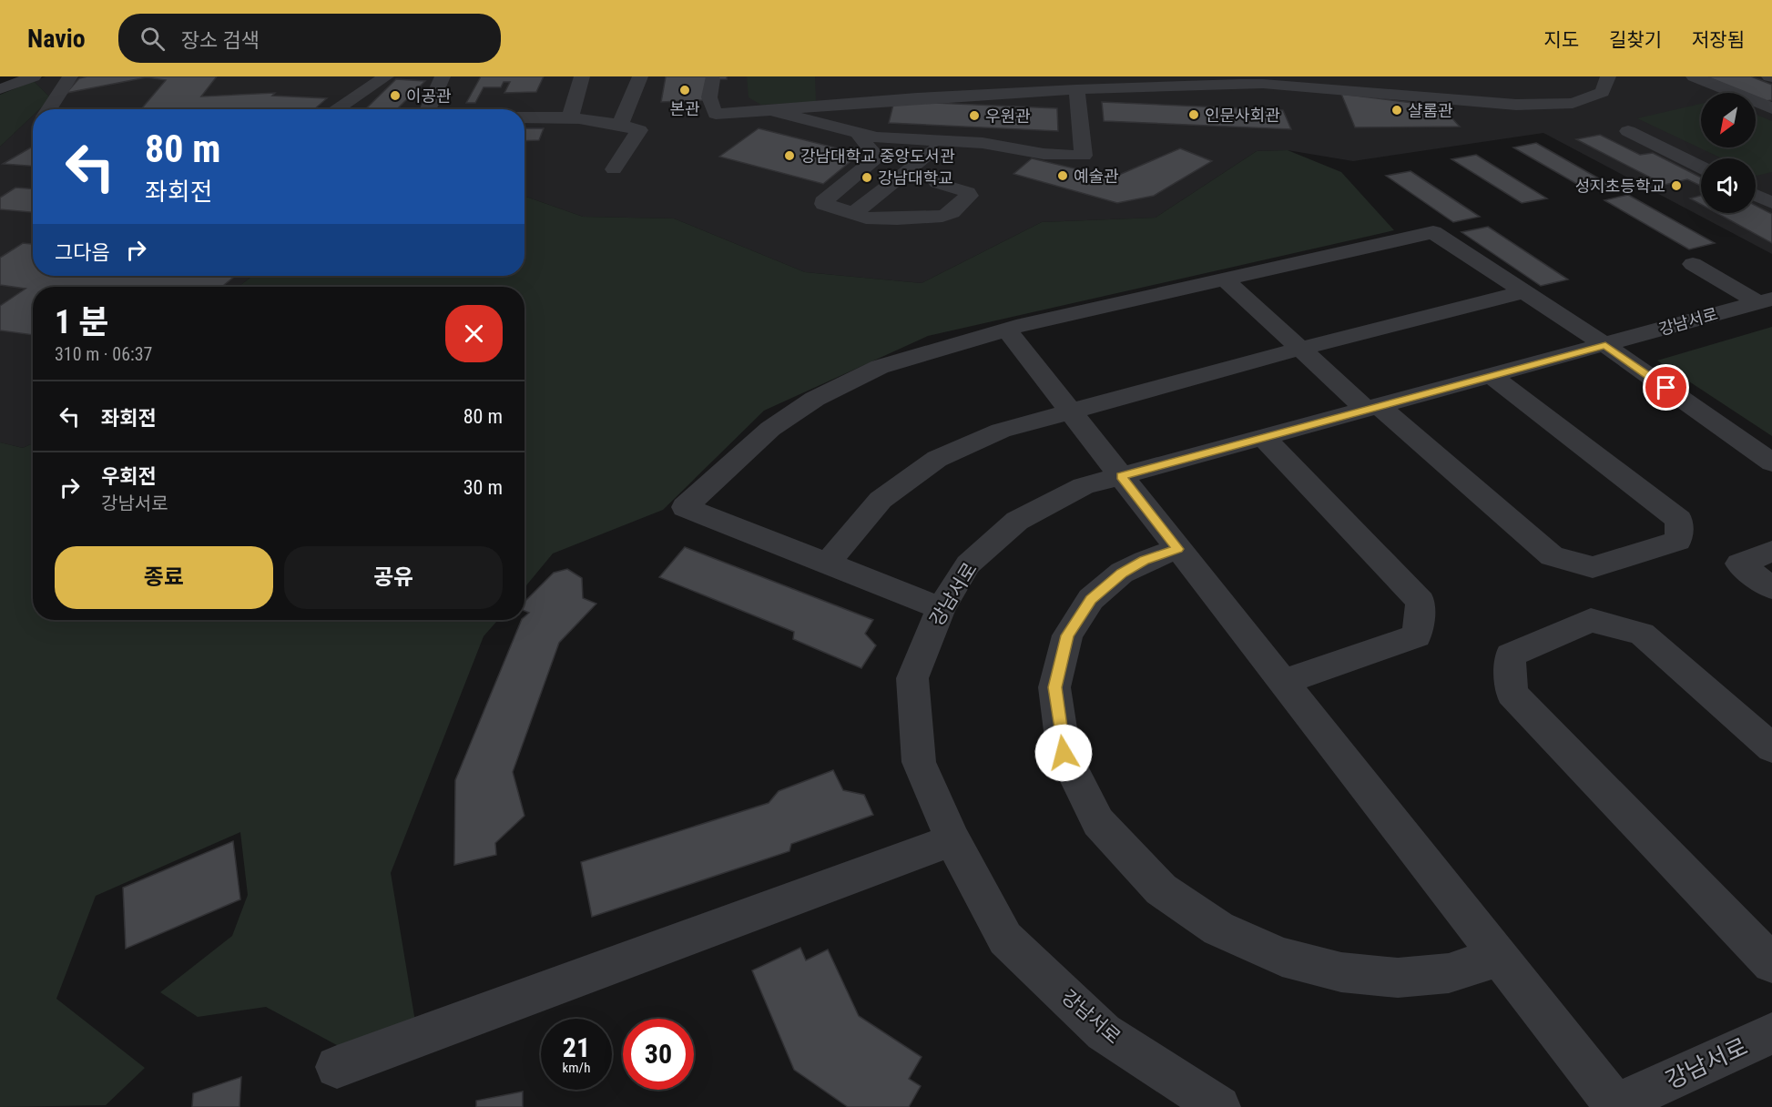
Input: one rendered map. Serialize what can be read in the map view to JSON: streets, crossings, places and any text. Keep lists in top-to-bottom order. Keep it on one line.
{"streets":{"street":["강남서로"]},"places":["본관","이공관","샬롬관","인문사회관","우원관","강남대학교 중앙도서관","예술관","강남대학교","성지초등학교"],"north":"bottom left","page":{"header":"Navio","search":"장소 검색","nav":["지도","길찾기","저장됨"],"turn":["80 m","좌회전"],"then":"그다음","heading":["1 분","310 m · 06:37"],"list":[{"name":"좌회전","value":"80 m"},{"name":"우회전","note":"강남서로","value":"30 m"}],"buttons":["종료","공유"],"speed":"21 km/h","limit":"30"}}
